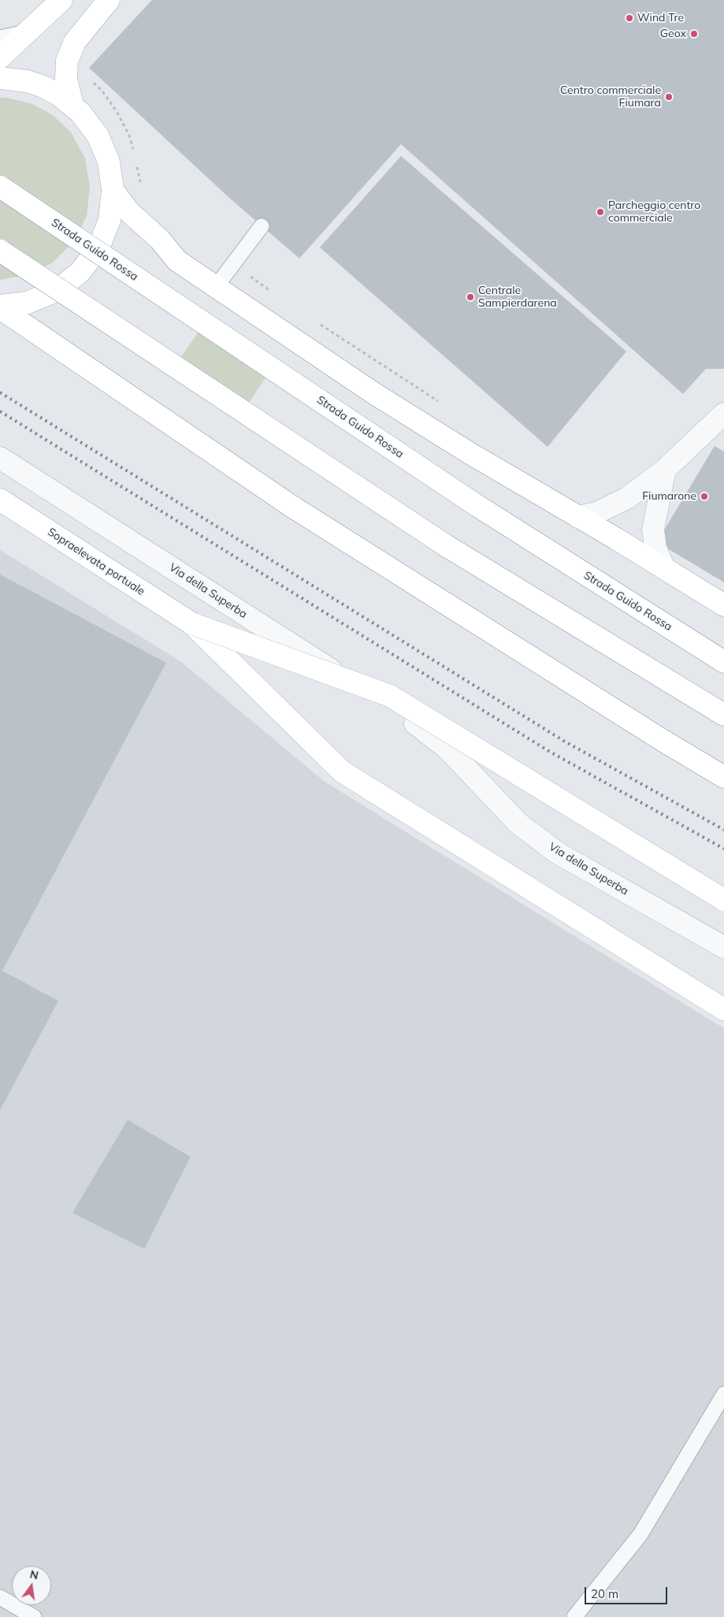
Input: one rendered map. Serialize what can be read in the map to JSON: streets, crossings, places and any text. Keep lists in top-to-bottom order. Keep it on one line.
{"streets":{"main road":["Strada Guido Rossa","Sopraelevata portuale"],"street":["Via della Superba"]},"places":["Wind Tre","Geox","Centro commerciale Fiumara","Parcheggio centro commerciale","Centrale Sampierdarena","Fiumarone"],"scale_bar":"20 m","north":"top"}
